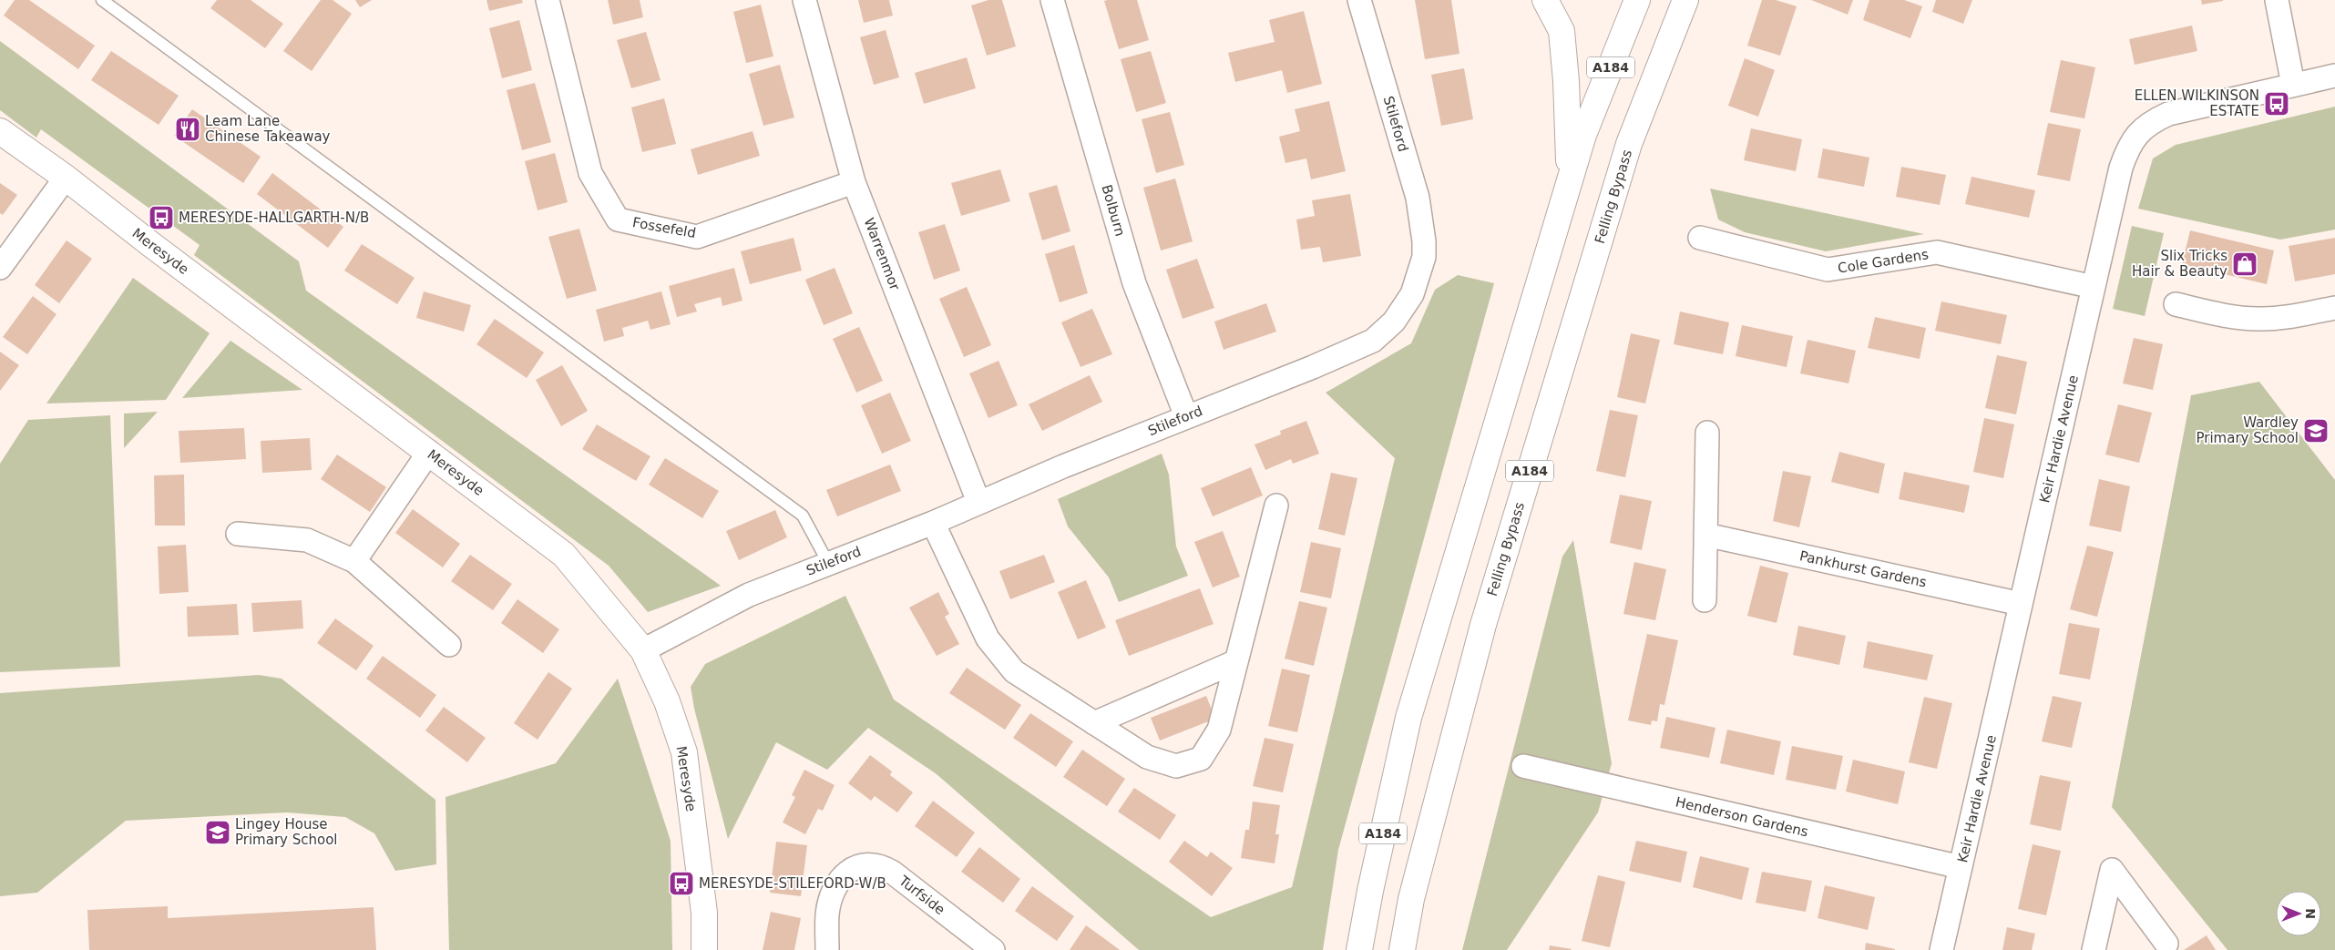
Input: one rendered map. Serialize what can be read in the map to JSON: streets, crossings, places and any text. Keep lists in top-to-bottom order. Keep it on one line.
{"streets":{"main road":["A184","Felling Bypass","Meresyde"],"street":["Stileford","Bolburn","Fossefeld","Warrenmor","Cole Gardens","Keir Hardie Avenue","Pankhurst Gardens","Henderson Gardens","Turfside"]},"crossings":[["Stileford","Bolburn"],["Stileford","Meresyde"],["Stileford","Warrenmor"],["Fossefeld","Warrenmor"],["Cole Gardens","Keir Hardie Avenue"],["Keir Hardie Avenue","Pankhurst Gardens"],["Keir Hardie Avenue","Henderson Gardens"]],"places":{"bus stop":["ELLEN WILKINSON ESTATE","MERESYDE-HALLGARTH-N/B","MERESYDE-STILEFORD-W/B"],"restaurant":["Leam Lane Chinese Takeaway"],"shop":["Slix Tricks Hair & Beauty"],"school or university":["Wardley Primary School","Lingey House Primary School"]},"north":"right"}
